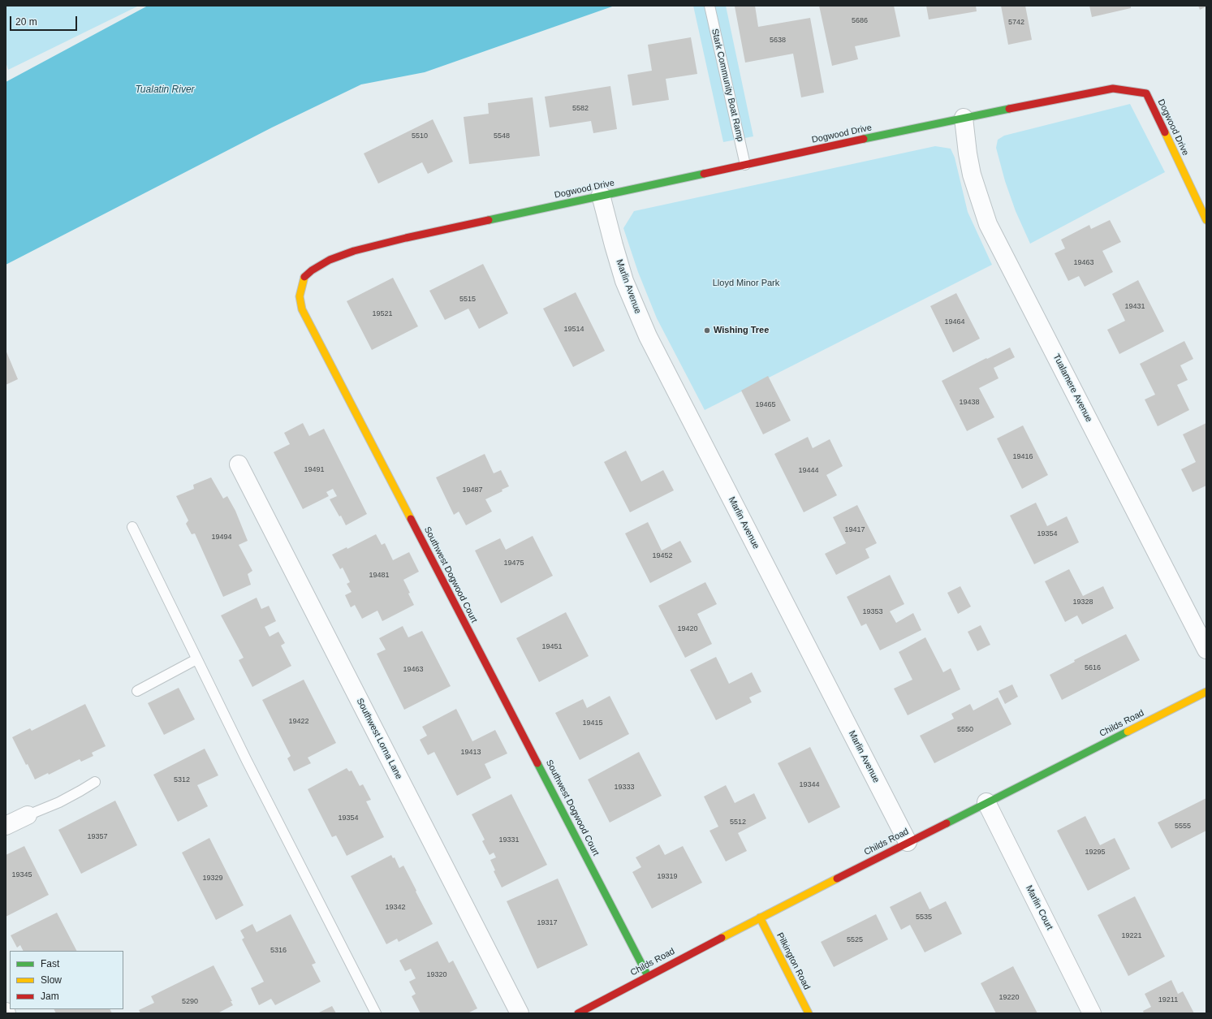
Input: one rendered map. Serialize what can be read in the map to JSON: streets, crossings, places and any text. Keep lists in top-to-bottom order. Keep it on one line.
{"streets":{"street":["Dogwood Drive","Marlin Avenue","Tualamere Avenue","Southwest Dogwood Court","Childs Road","Southwest Lorna Lane","Marlin Court","Pilkington Road"],"lane":["Stark Community Boat Ramp"]},"crossings":[["Stark Community Boat Ramp","Dogwood Drive"],["Dogwood Drive","Marlin Avenue"],["Dogwood Drive","Tualamere Avenue"],["Dogwood Drive","Southwest Dogwood Court"],["Marlin Avenue","Childs Road"],["Southwest Dogwood Court","Childs Road"],["Childs Road","Marlin Court"],["Childs Road","Pilkington Road"]],"water":["Tualatin River"],"parks":["Lloyd Minor Park"],"places":["Wishing Tree"],"house_numbers":["5686","5742","5638","5582","5510","5548","19463","5515","19431","19521","19464","19514","19438","19465","19416","19491","19444","19487","19417","19354","19494","19452","19475","19481","19328","19353","19420","19451","5616","19463","19422","19415","5550","19413","5312","19344","19333","19354","5512","5555","19357","19331","19295","19345","19319","19329","19342","5535","19317","19221","5525","5316","19320","19220","19211","5290"],"legend":["Fast","Slow","Jam"],"scale_bar":"20 m"}
